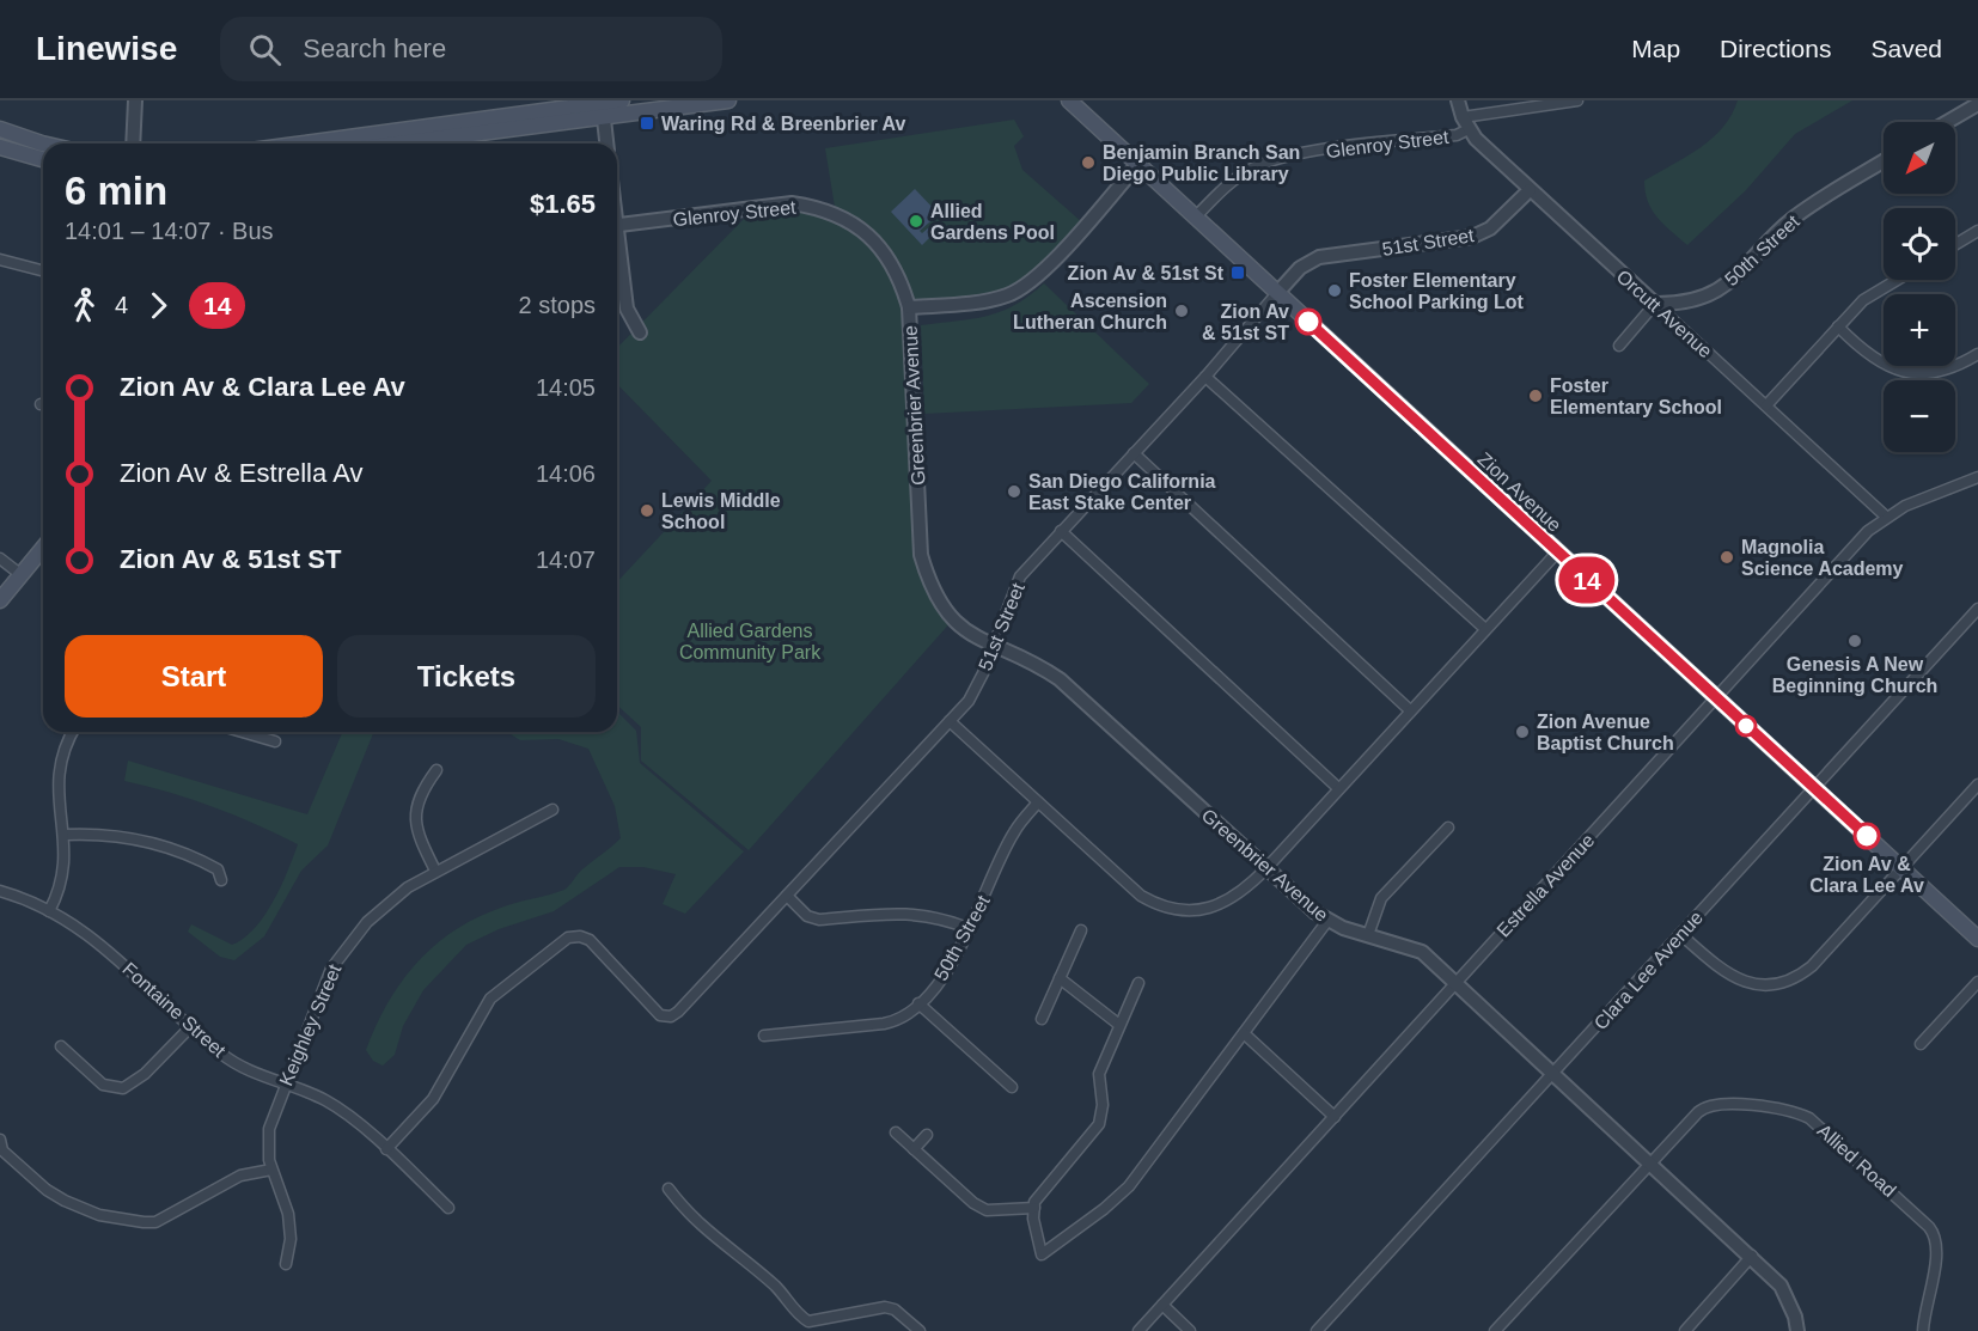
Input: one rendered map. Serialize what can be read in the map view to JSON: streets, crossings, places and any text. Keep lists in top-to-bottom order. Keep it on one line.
{"streets":{"main road":["Zion Avenue"],"street":["Glenroy Street","51st Street","50th Street","Orcutt Avenue","Greenbrier Avenue","Estrella Avenue","Clara Lee Avenue","Fontaine Street","Keighley Street","Allied Road"]},"crossings":[["Glenroy Street","Orcutt Avenue"],["Glenroy Street","Greenbrier Avenue"],["Glenroy Street","Zion Avenue"],["51st Street","Orcutt Avenue"],["51st Street","Greenbrier Avenue"],["51st Street","Zion Avenue"],["51st Street","Fontaine Street"],["50th Street","Orcutt Avenue"],["Orcutt Avenue","Estrella Avenue"],["Greenbrier Avenue","Estrella Avenue"],["Greenbrier Avenue","Clara Lee Avenue"],["Greenbrier Avenue","Allied Road"],["Zion Avenue","Estrella Avenue"],["Zion Avenue","Clara Lee Avenue"],["Fontaine Street","Keighley Street"]],"parks":["Allied Gardens Community Park"],"places":{"transit":["Waring Rd & Breenbrier Av","Zion Av & 51st St"],"other":["Benjamin Branch San Diego Public Library","Allied Gardens Pool","Foster Elementary School Parking Lot","Ascension Lutheran Church","Zion Av & 51st ST","Foster Elementary School","San Diego California East Stake Center","Lewis Middle School","Magnolia Science Academy","Genesis A New Beginning Church","Zion Avenue Baptist Church","Zion Av & Clara Lee Av"]},"lines":["bus line 14"],"north":"bottom left","page":{"header":"Linewise","search":"Search here","nav":["Map","Directions","Saved"],"on_map":"14","map_buttons":["+","−"],"heading":["6 min","14:01 – 14:07 · Bus","$1.65"],"legs":["4","14","2 stops"],"list":[{"name":"Zion Av & Clara Lee Av","value":"14:05"},{"name":"Zion Av & Estrella Av","value":"14:06"},{"name":"Zion Av & 51st ST","value":"14:07"}],"buttons":["Start","Tickets"]}}
